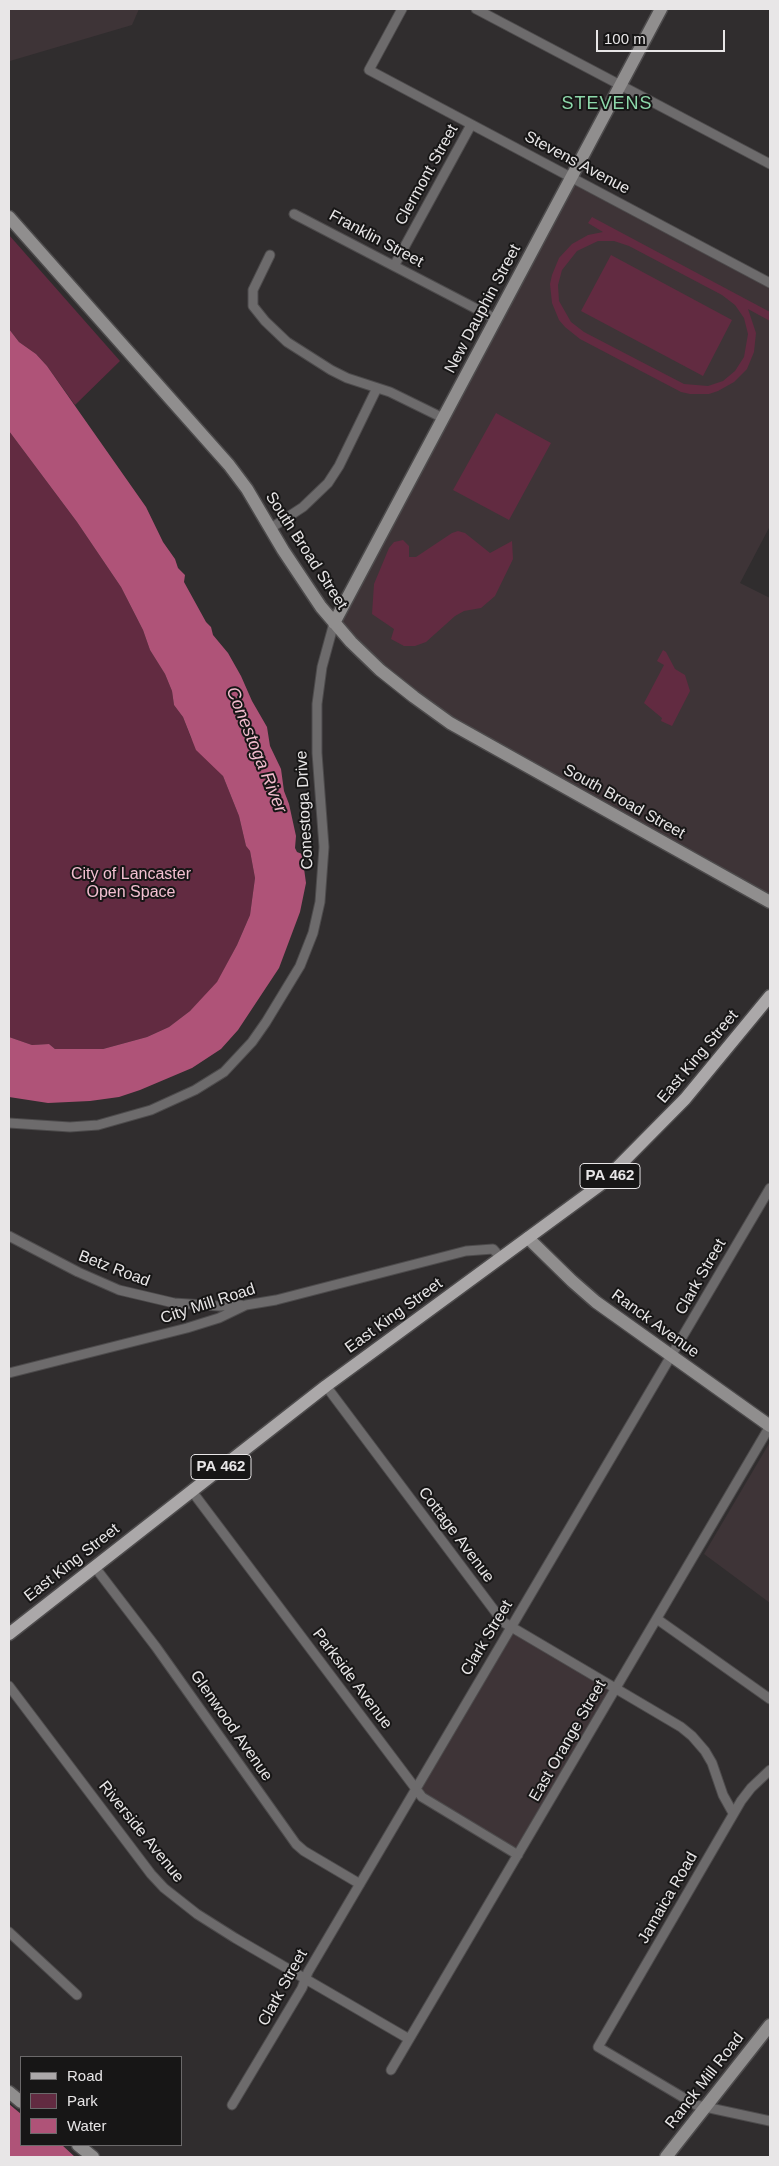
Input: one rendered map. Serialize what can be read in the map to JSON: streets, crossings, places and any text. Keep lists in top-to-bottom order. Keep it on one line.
{"streets":{"main road":["East King Street","PA 462"],"street":["Stevens Avenue","Clermont Street","Franklin Street","New Dauphin Street","South Broad Street","Conestoga Drive","Betz Road","Clark Street","City Mill Road","Ranck Avenue","Cottage Avenue","Parkside Avenue","Glenwood Avenue","East Orange Street","Riverside Avenue","Jamaica Road","Ranck Mill Road"]},"crossings":[["Stevens Avenue","Clermont Street"],["Stevens Avenue","New Dauphin Street"],["Clermont Street","Franklin Street"],["Franklin Street","New Dauphin Street"],["New Dauphin Street","South Broad Street"],["New Dauphin Street","Conestoga Drive"],["South Broad Street","Conestoga Drive"],["East King Street","City Mill Road"],["East King Street","Ranck Avenue"],["East King Street","Cottage Avenue"],["East King Street","Parkside Avenue"],["East King Street","Glenwood Avenue"],["Betz Road","City Mill Road"],["Clark Street","Ranck Avenue"],["Clark Street","Cottage Avenue"],["Clark Street","Parkside Avenue"],["Clark Street","Glenwood Avenue"],["Clark Street","Riverside Avenue"],["Ranck Avenue","East Orange Street"],["Cottage Avenue","East Orange Street"],["Cottage Avenue","Jamaica Road"],["Parkside Avenue","East Orange Street"],["East Orange Street","Riverside Avenue"],["Jamaica Road","Ranck Mill Road"]],"districts":["STEVENS"],"water":["Conestoga River"],"parks":["City of Lancaster Open Space"],"legend":["Road","Park","Water"],"scale_bar":"100 m"}
